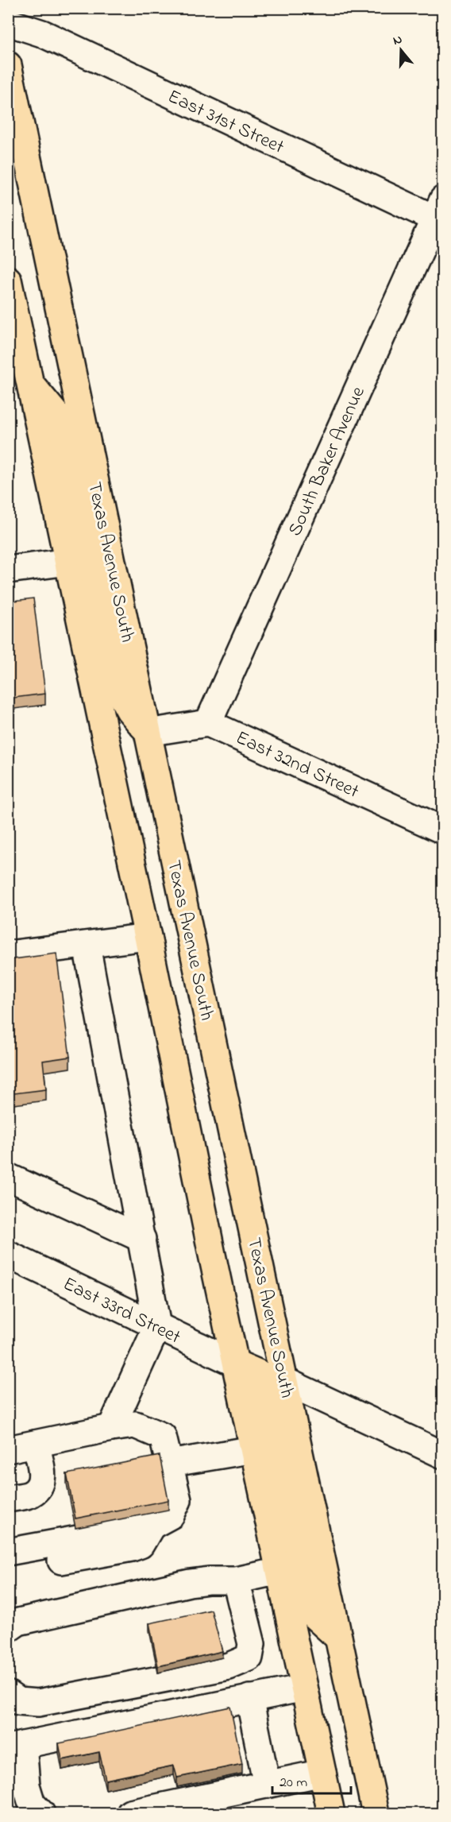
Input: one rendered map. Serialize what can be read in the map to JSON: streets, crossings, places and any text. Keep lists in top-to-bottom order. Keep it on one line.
{"streets":{"main road":["Texas Avenue South"],"street":["East 31st Street","South Baker Avenue","East 32nd Street","East 33rd Street"]},"crossings":[["East 31st Street","South Baker Avenue"],["South Baker Avenue","East 32nd Street"]],"scale_bar":"20 m","north":"top"}
